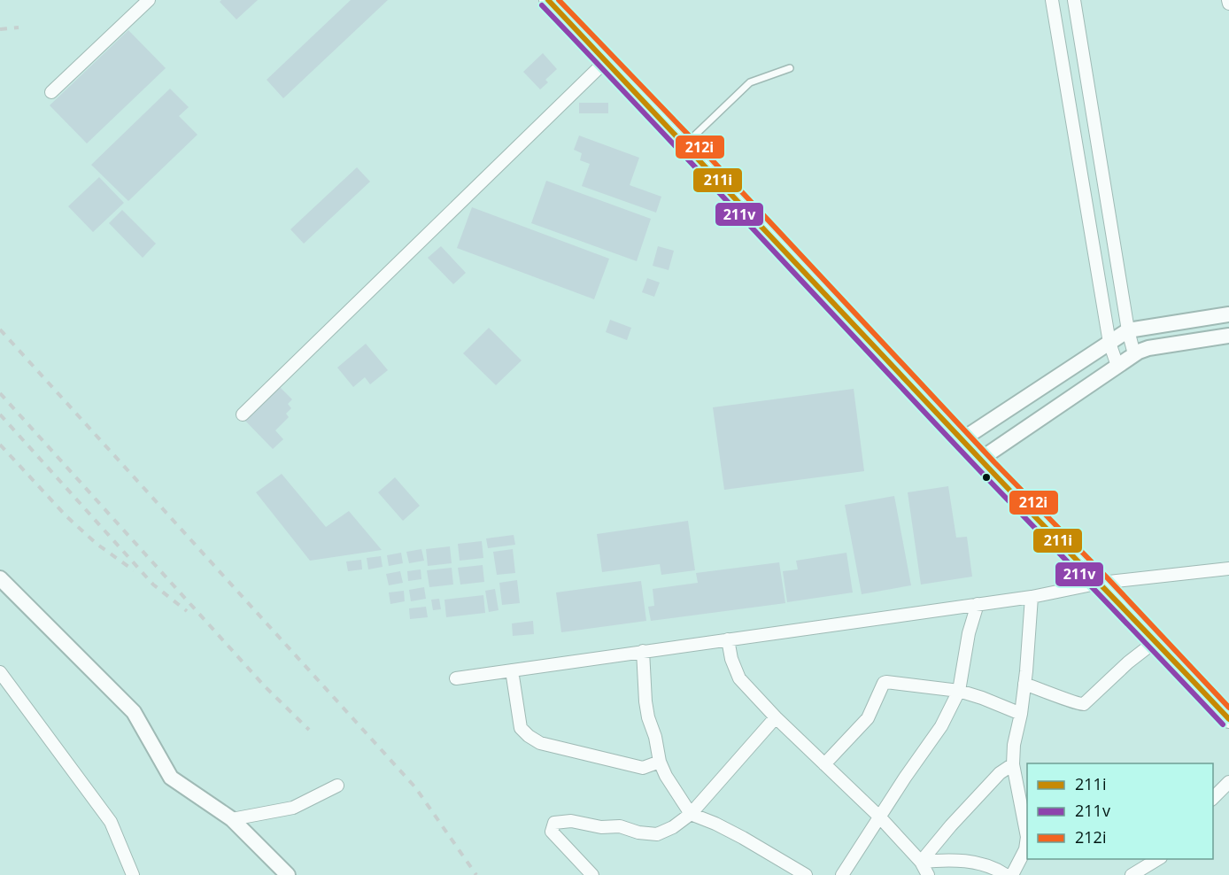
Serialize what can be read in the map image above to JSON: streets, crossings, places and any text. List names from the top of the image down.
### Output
{
  "lines": ["transit line 211i", "transit line 212i", "transit line 211v"],
  "legend": ["211i", "211v", "212i"]
}
